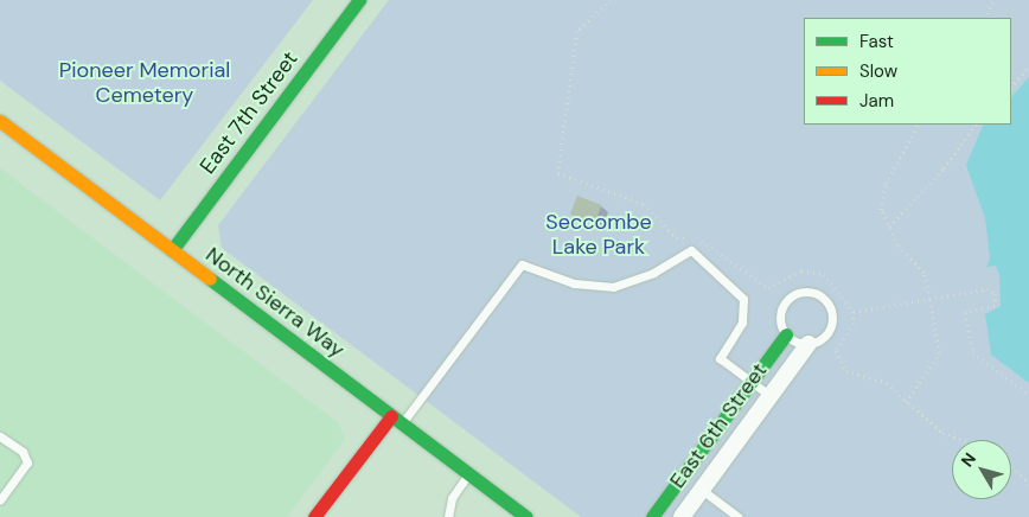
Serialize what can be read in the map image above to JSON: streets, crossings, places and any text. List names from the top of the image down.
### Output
{
  "streets": {
    "street": ["East 7th Street", "North Sierra Way", "East 6th Street"]
  },
  "crossings": [
    ["East 7th Street", "North Sierra Way"]
  ],
  "parks": ["Pioneer Memorial Cemetery", "Seccombe Lake Park"],
  "legend": ["Fast", "Slow", "Jam"],
  "north": "top left"
}
